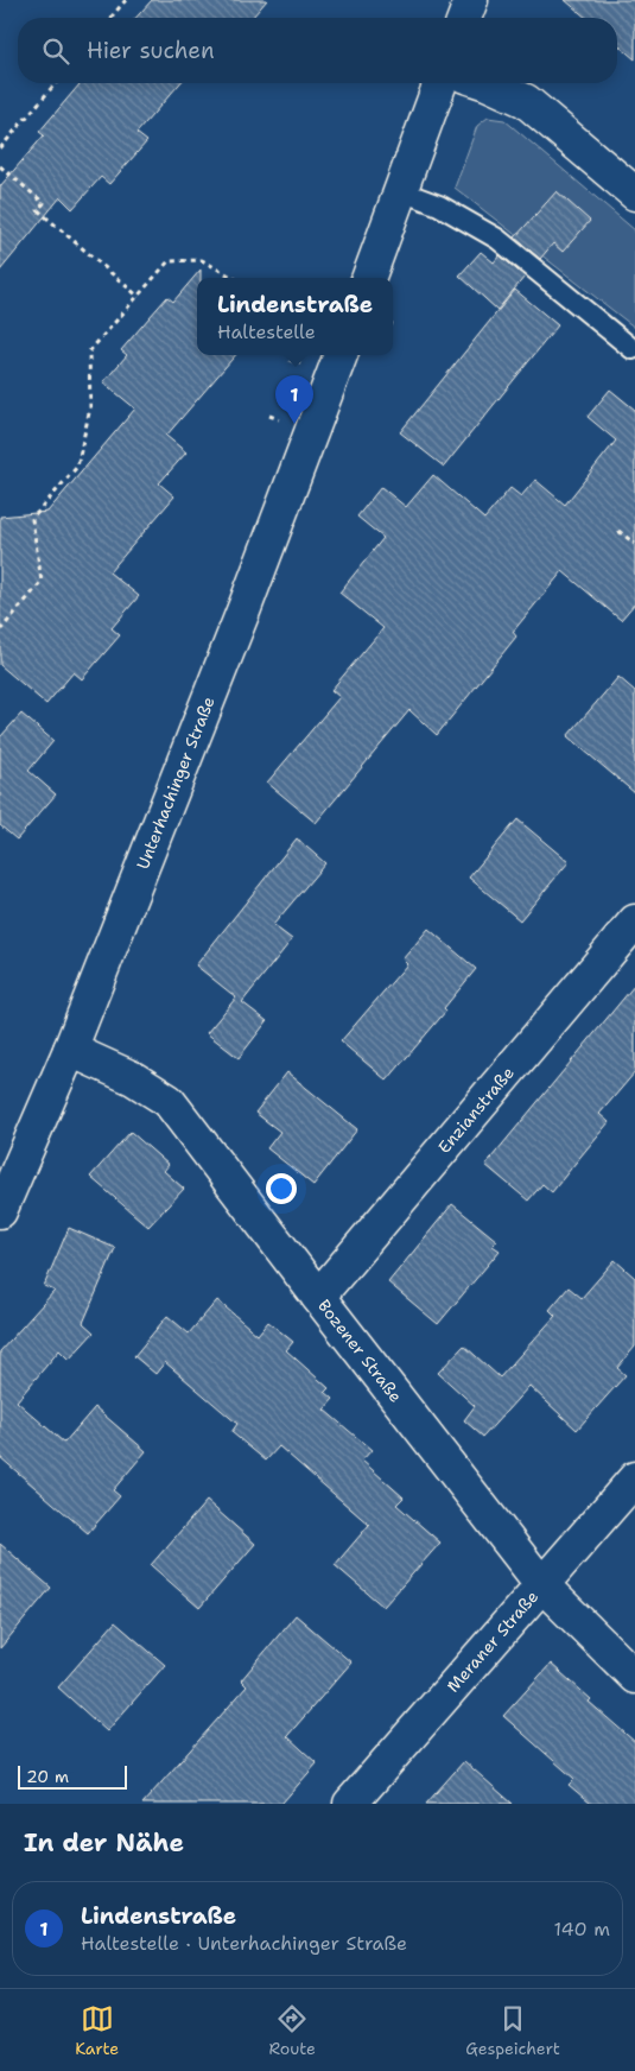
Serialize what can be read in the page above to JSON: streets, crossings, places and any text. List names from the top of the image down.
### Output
{
  "streets": {
    "street": [
      "Unterhachinger Straße",
      "Enzianstraße",
      "Bozener Straße",
      "Meraner Straße"
    ]
  },
  "crossings": [
    ["Unterhachinger Straße", "Bozener Straße"],
    ["Enzianstraße", "Bozener Straße"],
    ["Bozener Straße", "Meraner Straße"]
  ],
  "scale_bar": "20 m",
  "page": {
    "search": "Hier suchen",
    "popup": ["Lindenstraße", "Haltestelle"],
    "pins": "1",
    "scale": "20 m",
    "heading": "In der Nähe",
    "list": [
      {
        "mark": "1",
        "name": "Lindenstraße",
        "note": "Haltestelle · Unterhachinger Straße",
        "value": "140 m"
      }
    ],
    "nav": ["Karte", "Route", "Gespeichert"]
  }
}
